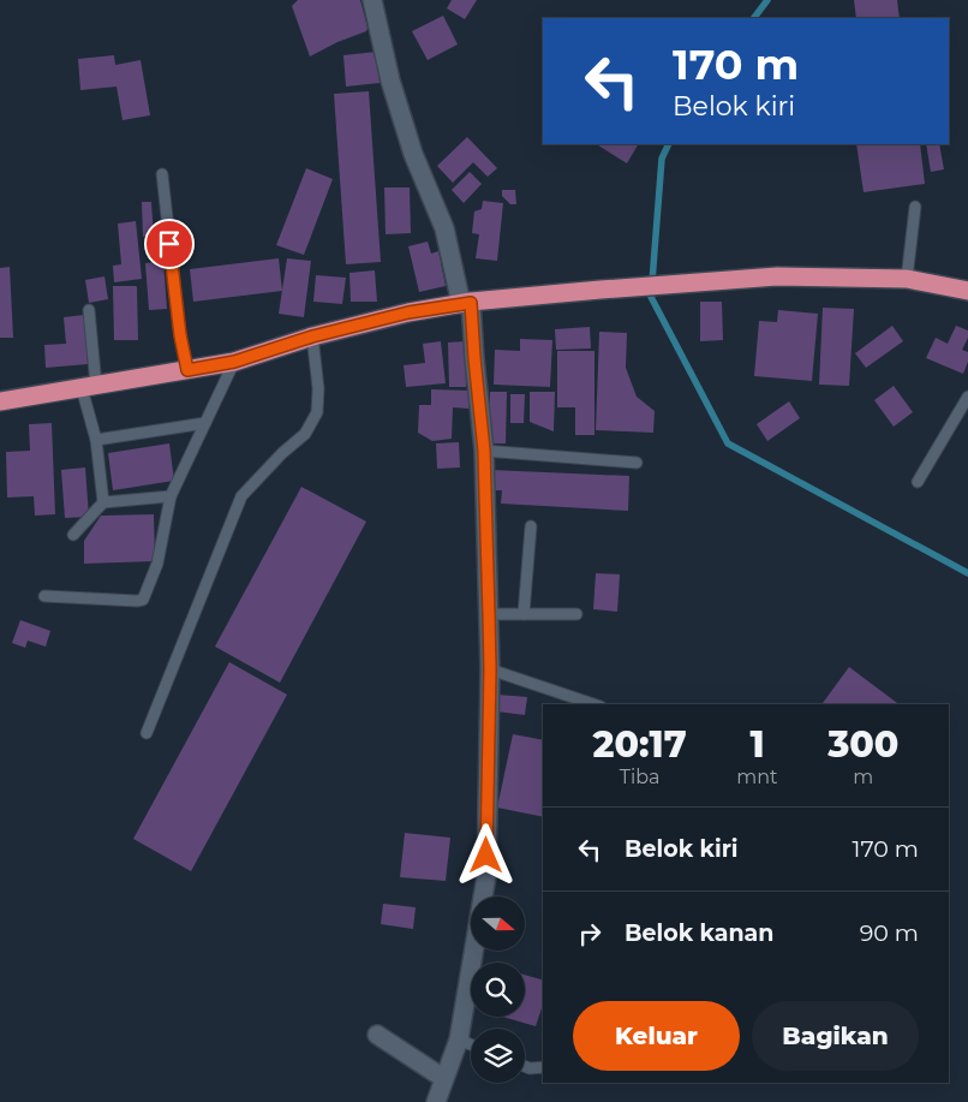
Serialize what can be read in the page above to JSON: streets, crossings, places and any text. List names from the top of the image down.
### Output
{
  "north": "right",
  "page": {
    "turn": ["170 m", "Belok kiri"],
    "eta": [
      "20:17",
      "Tiba",
      "1",
      "mnt",
      "300",
      "m"
    ],
    "list": [
      {
        "name": "Belok kiri",
        "value": "170 m"
      },
      {
        "name": "Belok kanan",
        "value": "90 m"
      }
    ],
    "buttons": ["Keluar", "Bagikan"]
  }
}
